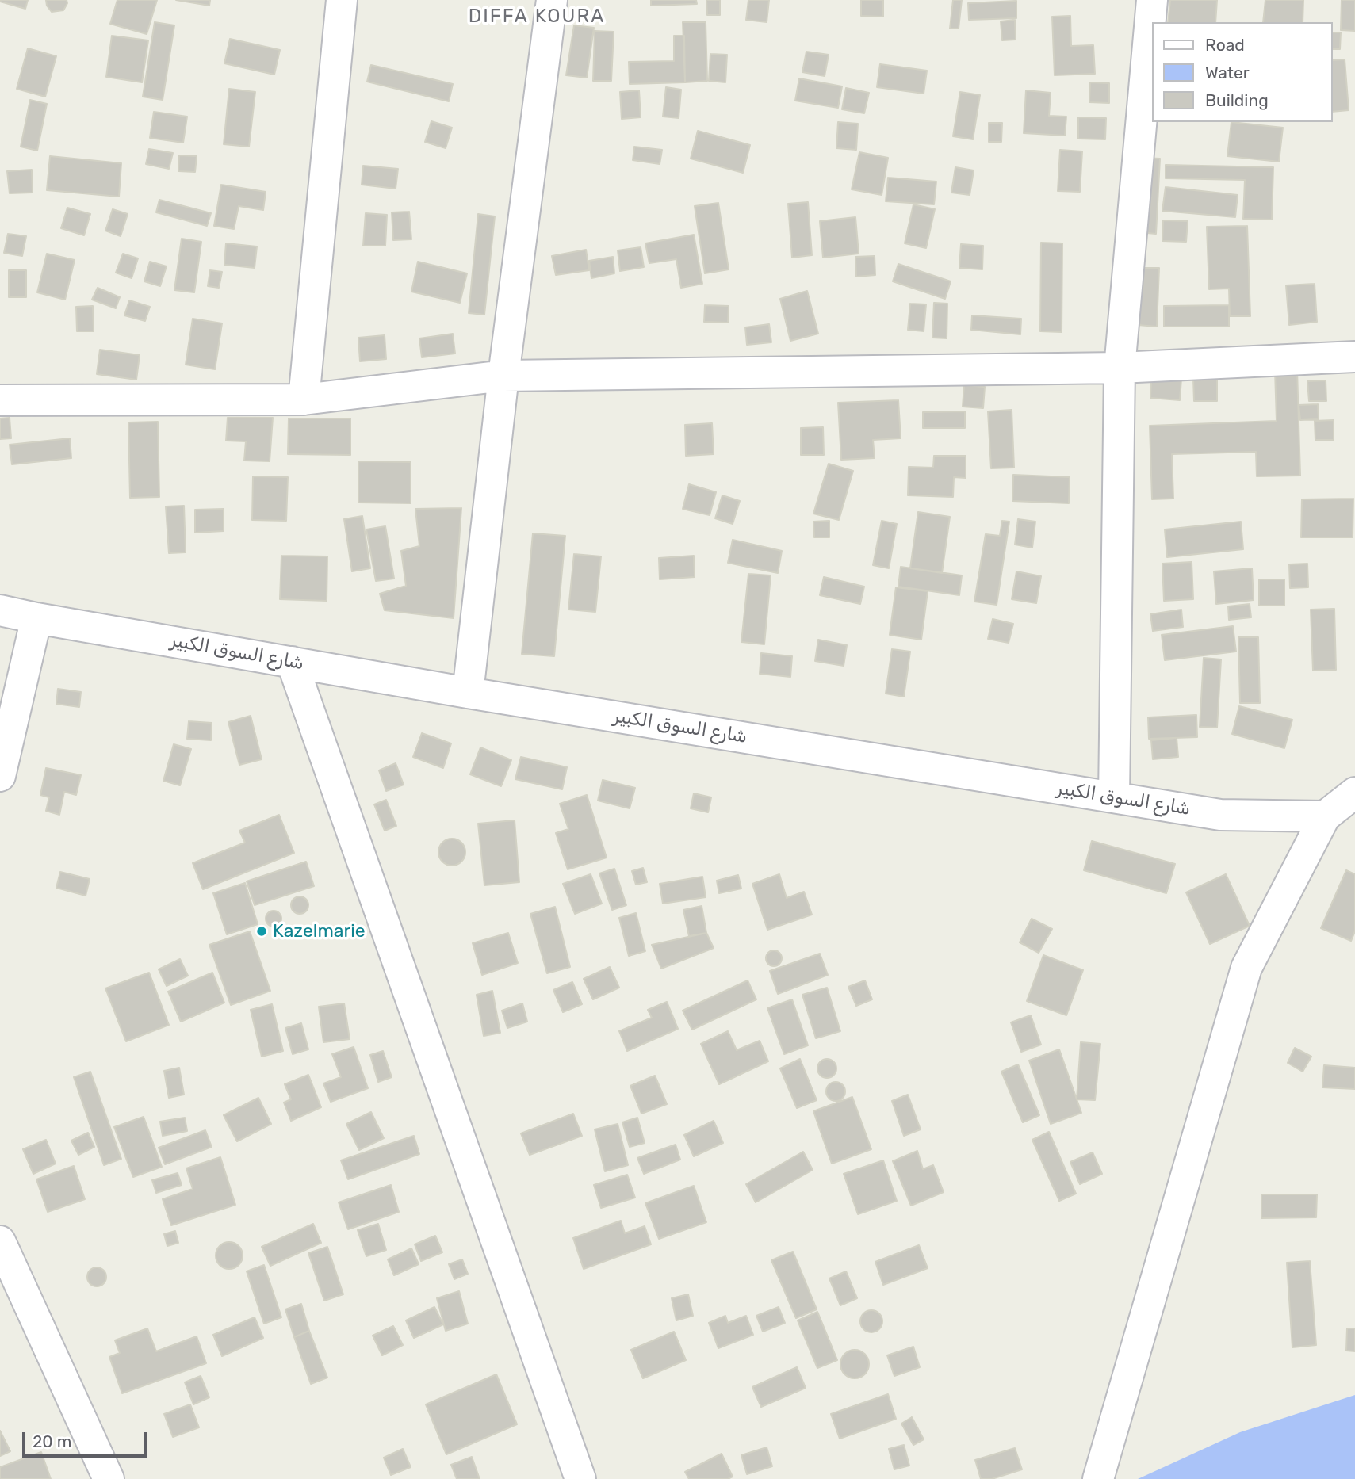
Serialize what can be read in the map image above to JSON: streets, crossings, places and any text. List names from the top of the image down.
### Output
{
  "streets": {
    "street": ["شارع السوق الكبير"]
  },
  "districts": ["DIFFA KOURA"],
  "places": ["Kazelmarie"],
  "legend": ["Road", "Water", "Building"],
  "scale_bar": "20 m"
}
